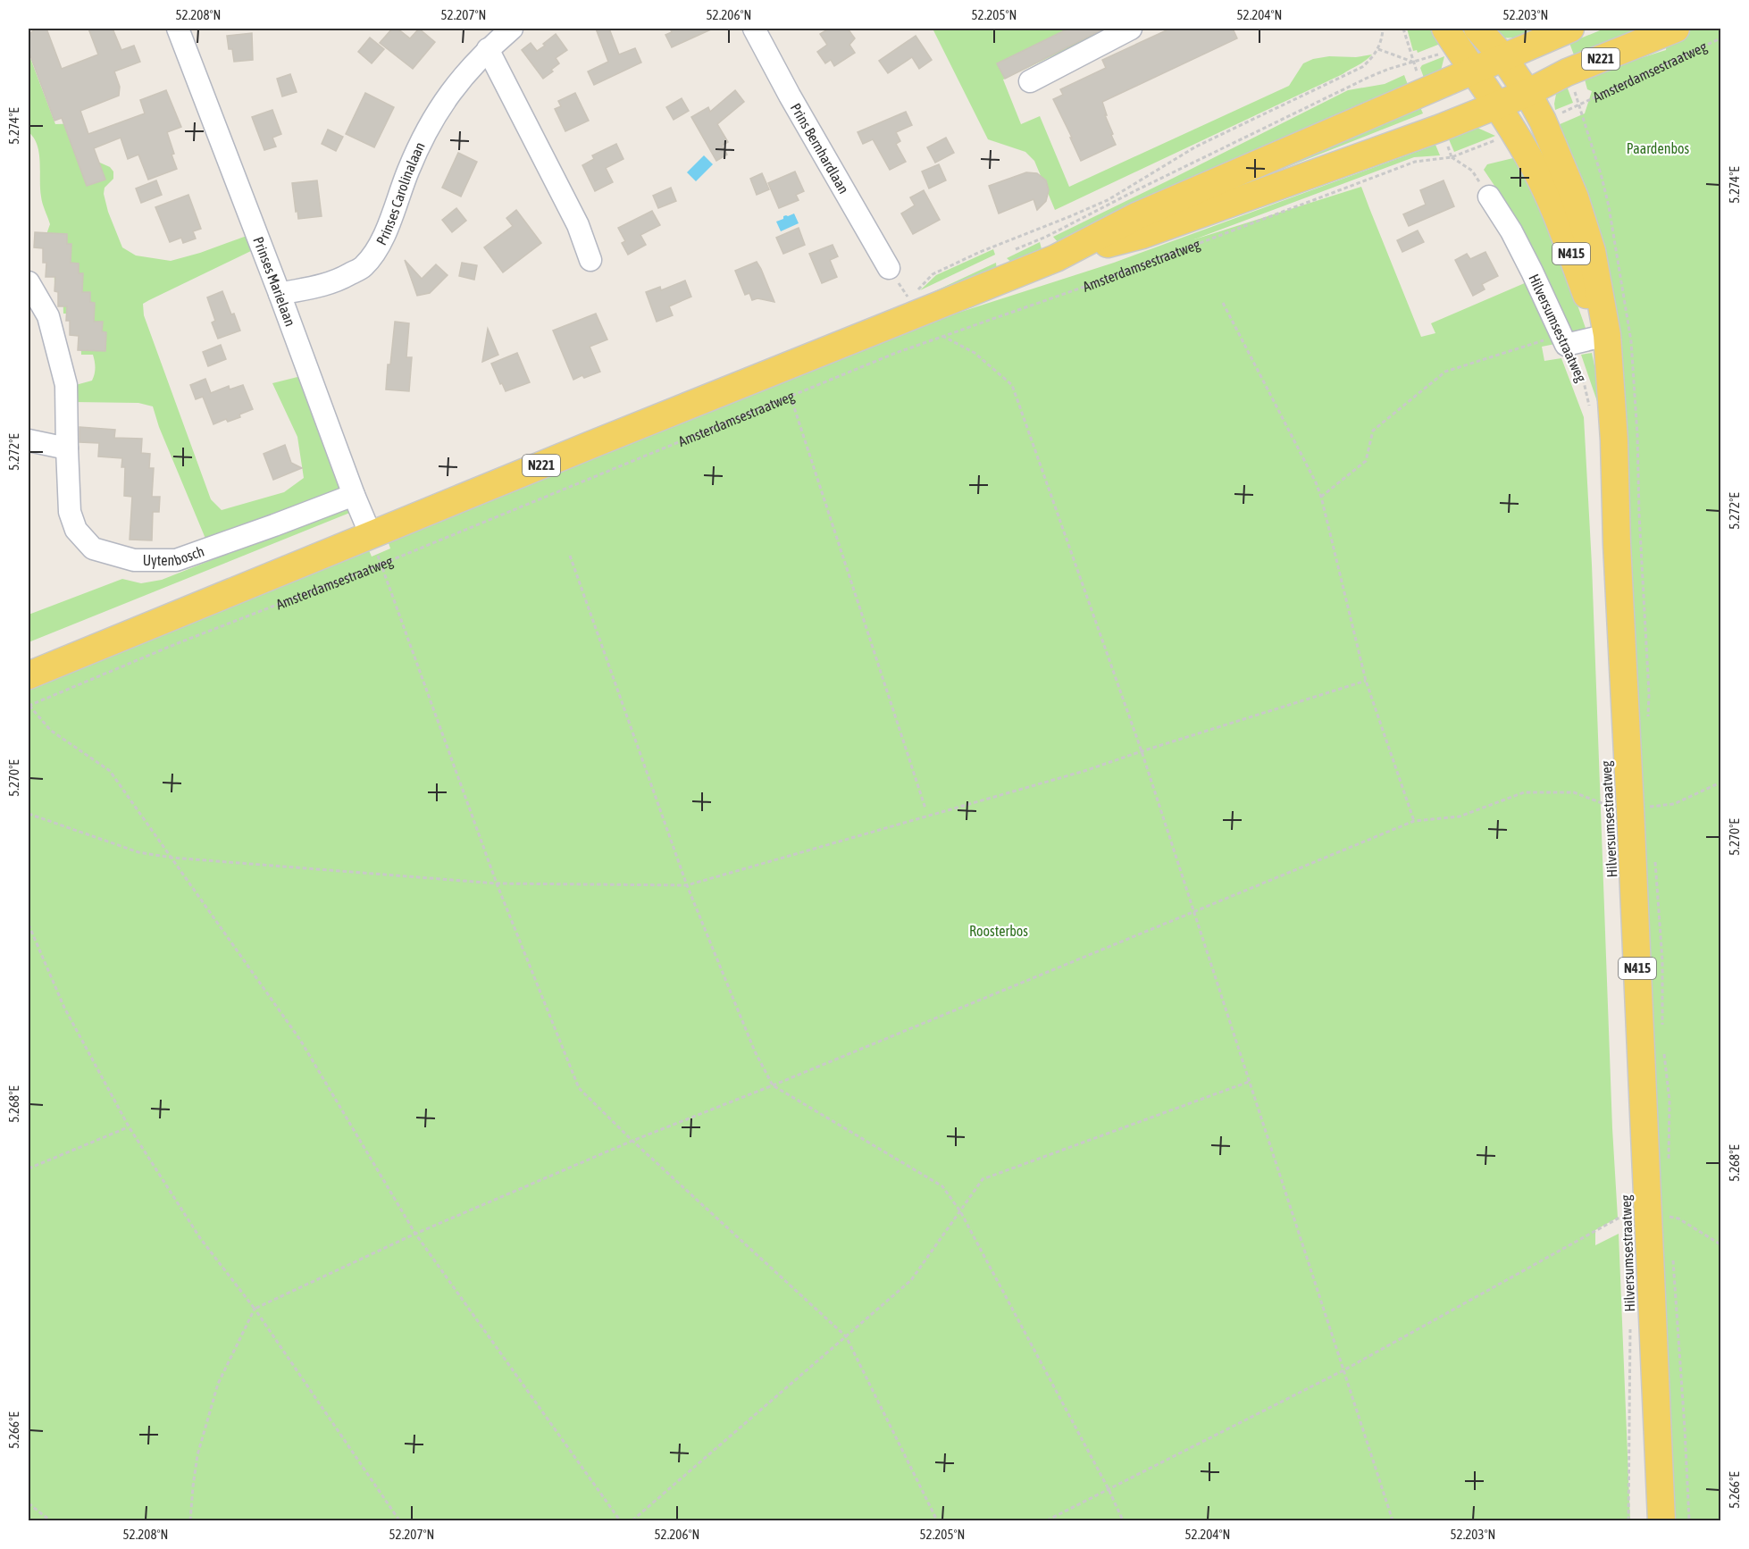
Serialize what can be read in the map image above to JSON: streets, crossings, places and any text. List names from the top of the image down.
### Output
{
  "streets": {
    "main road": [
      "N221",
      "Amsterdamsestraatweg",
      "N415",
      "Hilversumsestraatweg"
    ],
    "street": [
      "Prins Bernhardlaan",
      "Prinses Carolinalaan",
      "Prinses Marielaan",
      "Uytenbosch"
    ]
  },
  "crossings": [
    ["Amsterdamsestraatweg", "N415"],
    ["Amsterdamsestraatweg", "Prinses Marielaan"],
    ["Amsterdamsestraatweg", "Hilversumsestraatweg"],
    ["Prinses Carolinalaan", "Prinses Marielaan"],
    ["N415", "Hilversumsestraatweg"],
    ["Prinses Marielaan", "Uytenbosch"]
  ],
  "parks": ["Paardenbos", "Roosterbos"],
  "coordinates": [
    "52.208°N",
    "52.207°N",
    "52.206°N",
    "52.205°N",
    "52.204°N",
    "52.203°N",
    "5.274°E",
    "5.272°E",
    "5.270°E",
    "5.268°E",
    "5.266°E"
  ]
}
